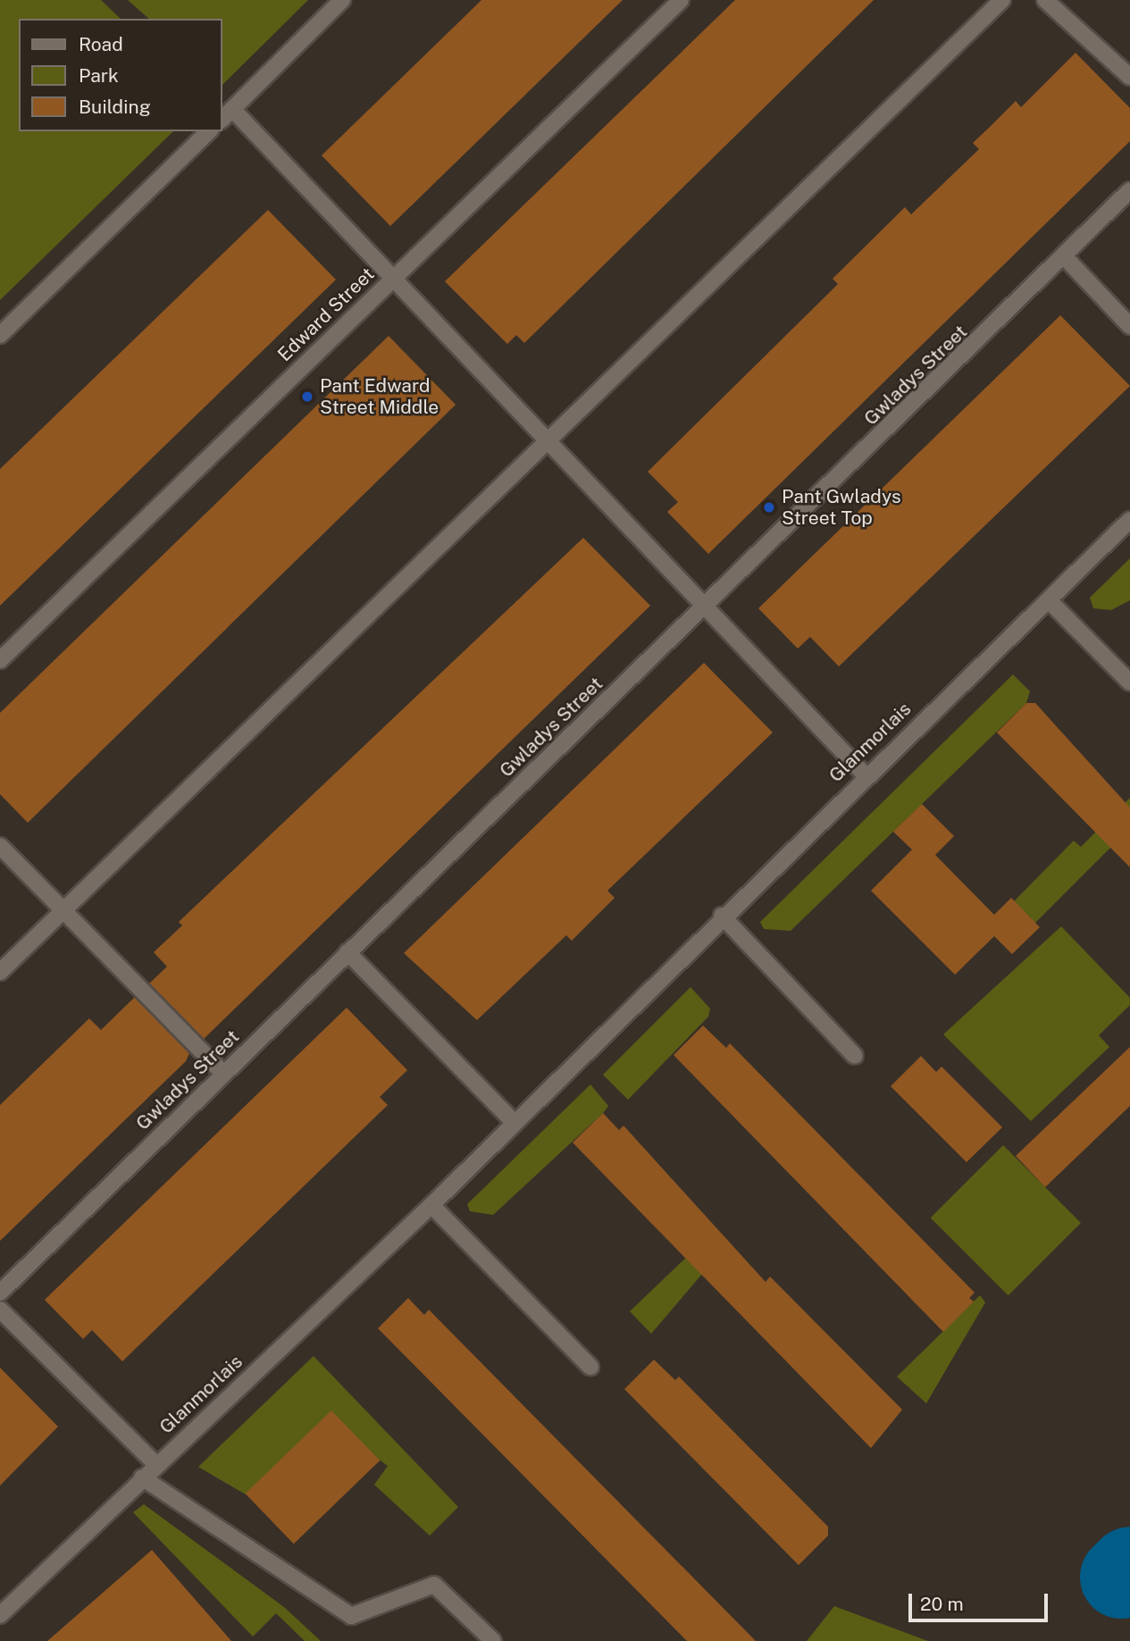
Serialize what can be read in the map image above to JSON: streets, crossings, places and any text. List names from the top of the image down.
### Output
{
  "streets": {
    "street": ["Edward Street", "Gwladys Street", "Glanmorlais"]
  },
  "places": ["Pant Edward Street Middle", "Pant Gwladys Street Top"],
  "legend": ["Road", "Park", "Building"],
  "scale_bar": "20 m"
}
